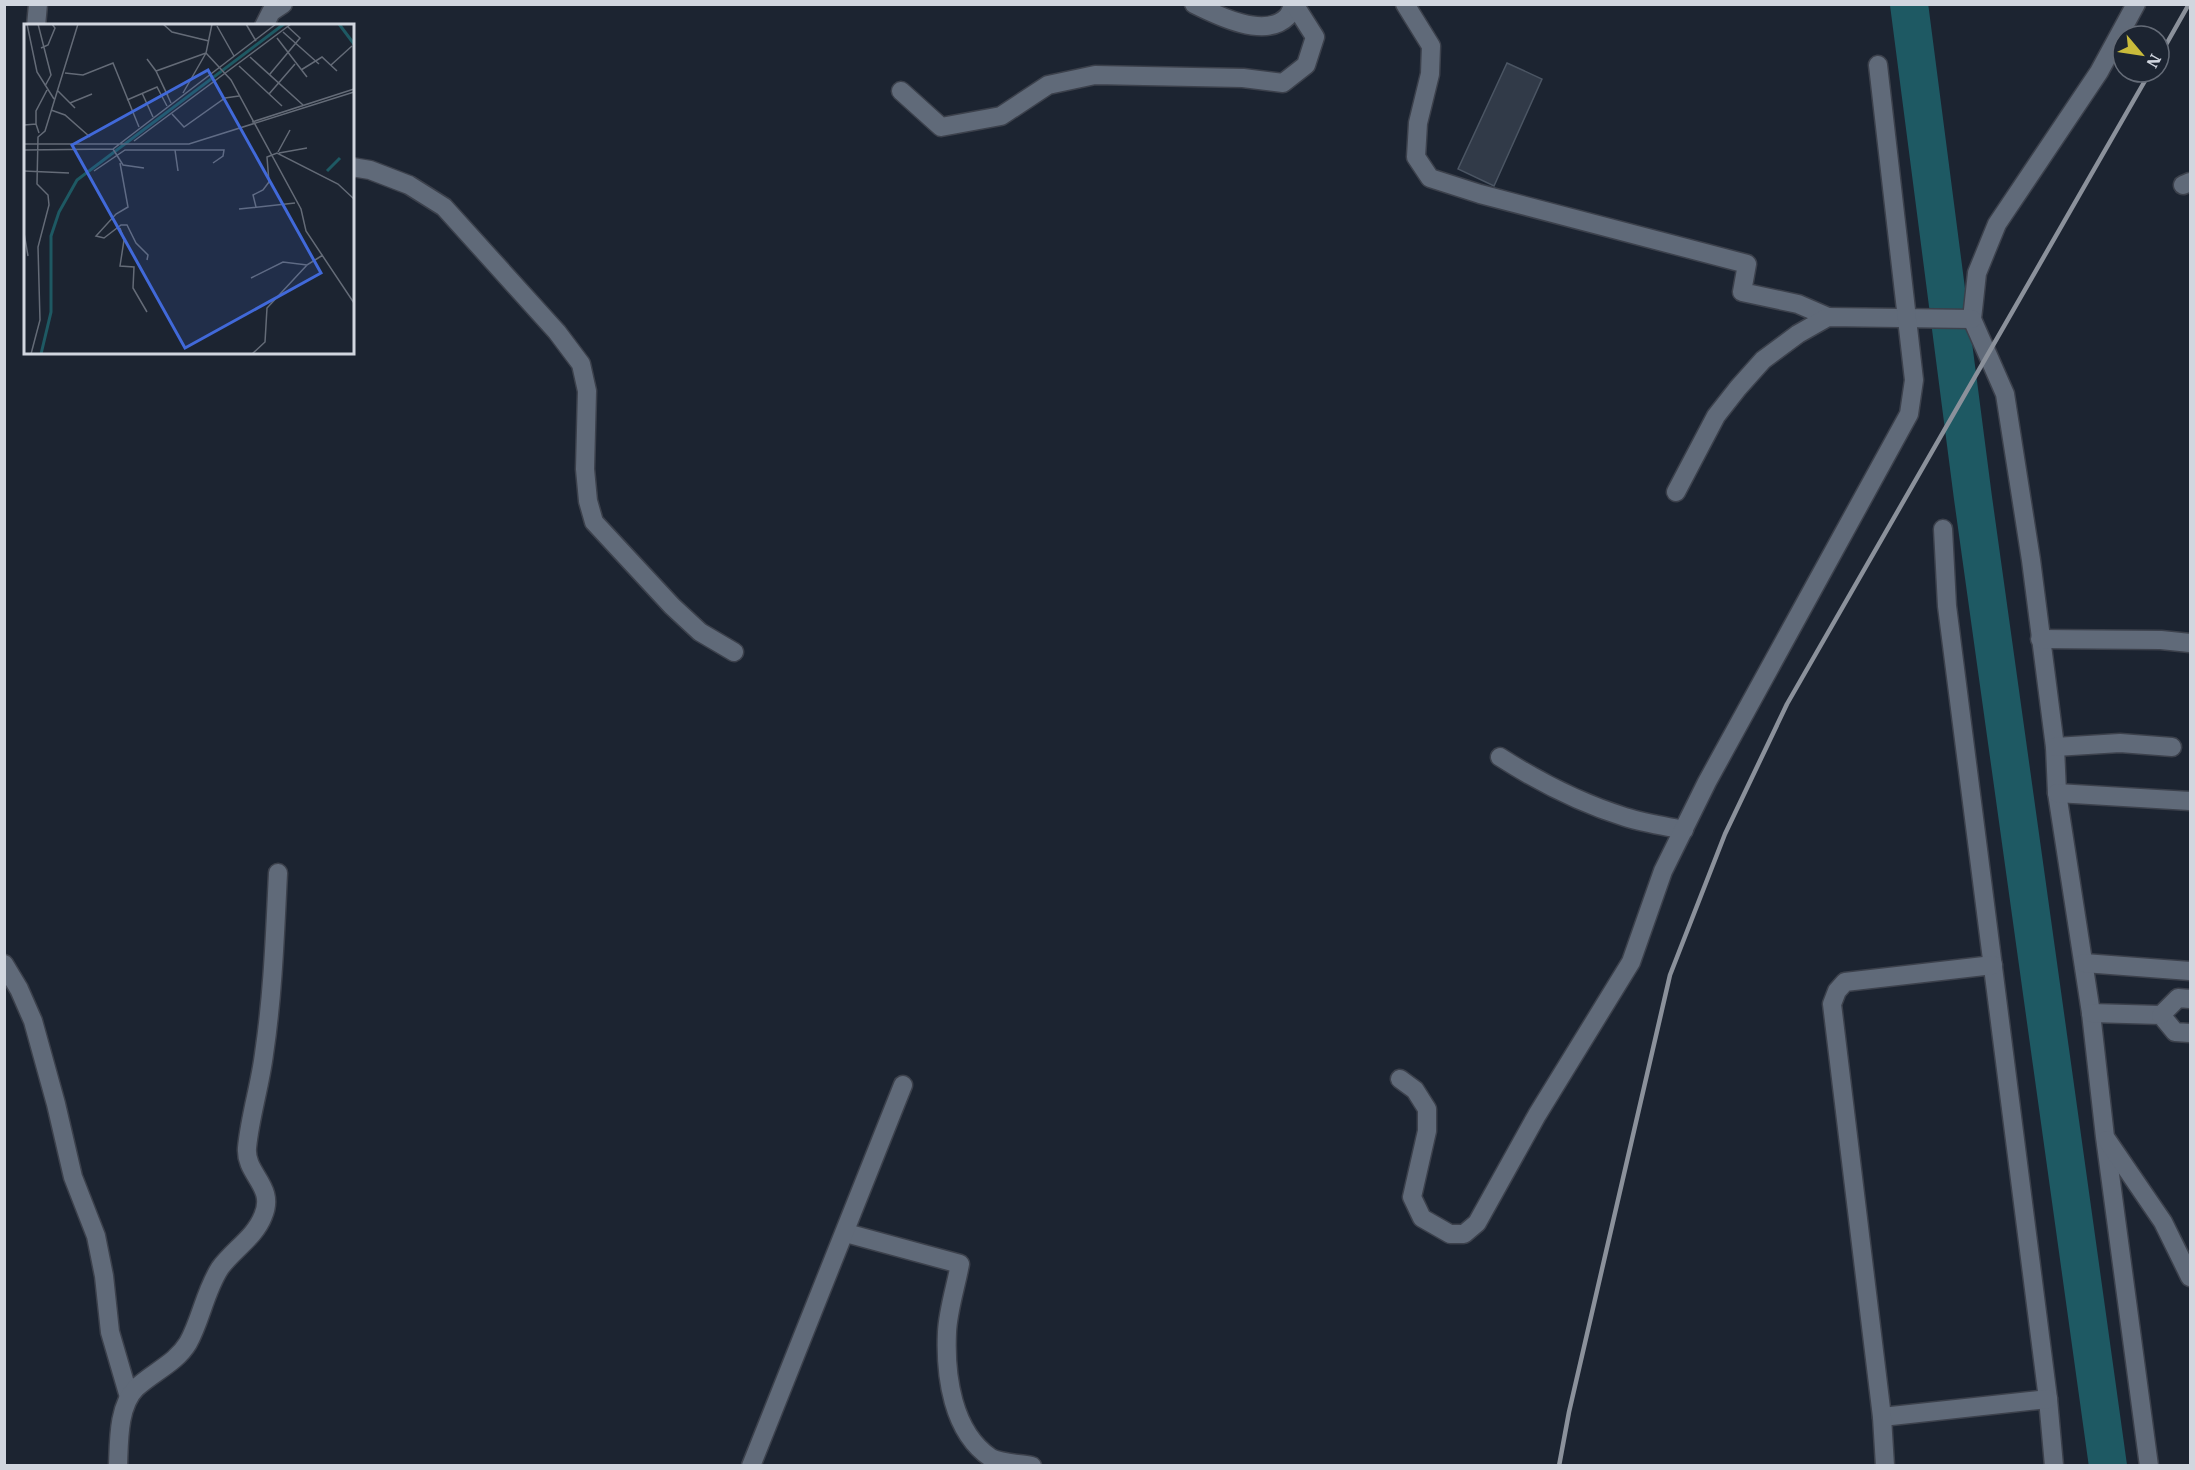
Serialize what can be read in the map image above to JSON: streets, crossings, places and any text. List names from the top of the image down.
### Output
{
  "north": "bottom right"
}
